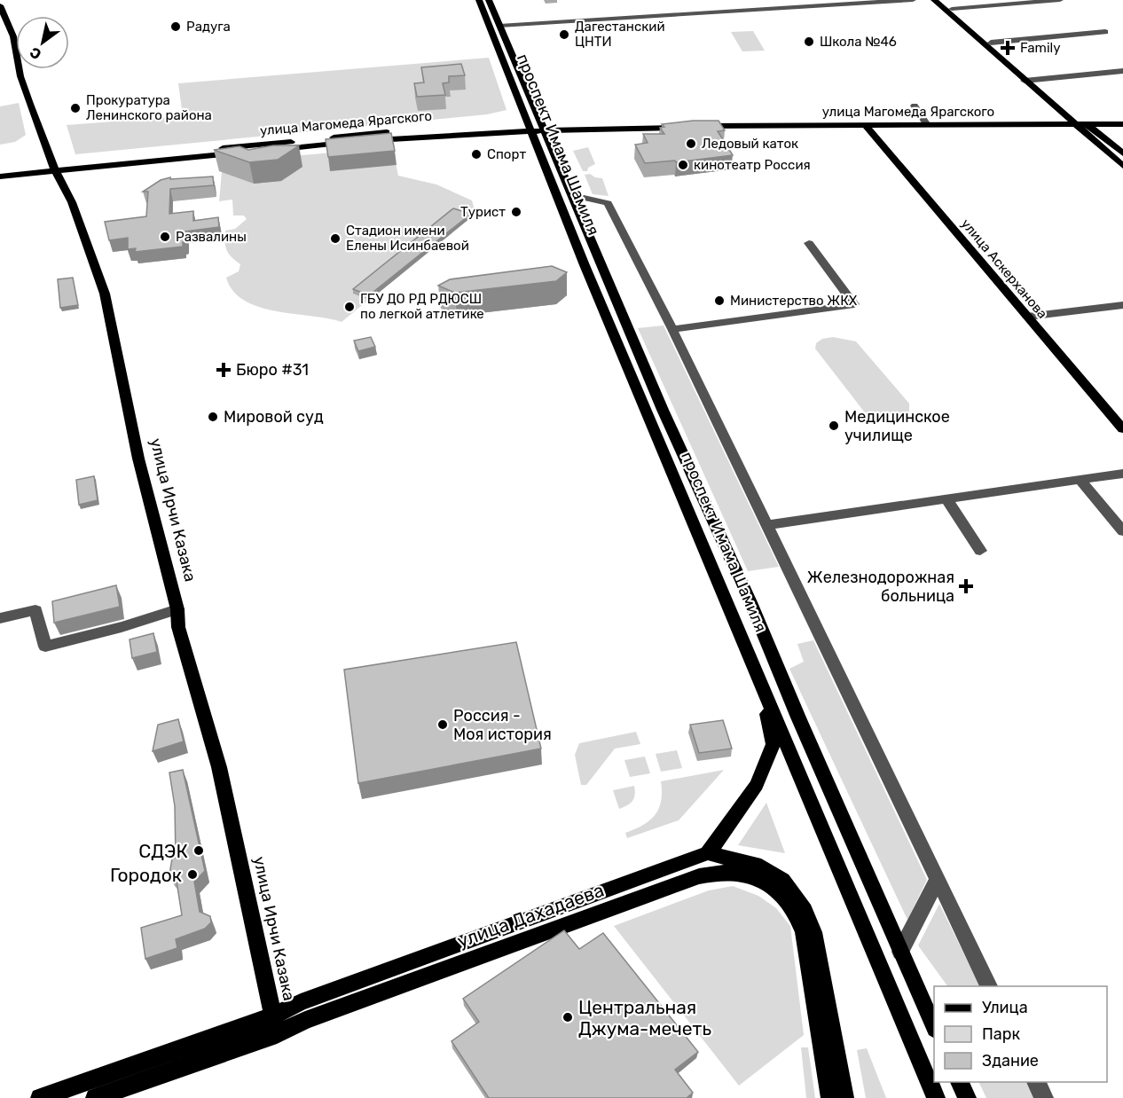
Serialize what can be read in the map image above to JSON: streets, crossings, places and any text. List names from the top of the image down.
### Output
{
  "streets": {
    "main road": [
      "улица Магомеда Ярагского",
      "проспект Имама Шамиля",
      "улица Аскерханова",
      "улица Ирчи Казака",
      "улица Дахадаева"
    ]
  },
  "crossings": [
    ["улица Магомеда Ярагского", "проспект Имама Шамиля"],
    ["улица Магомеда Ярагского", "улица Аскерханова"],
    ["улица Магомеда Ярагского", "улица Ирчи Казака"],
    ["улица Ирчи Казака", "улица Дахадаева"]
  ],
  "places": {
    "other": [
      "Радуга",
      "Дагестанский ЦНТИ",
      "Школа №46",
      "Прокуратура Ленинского района",
      "Ледовый каток",
      "Спорт",
      "кинотеатр Россия",
      "Турист",
      "Развалины",
      "Стадион имени Елены Исинбаевой",
      "Министерство ЖКХ",
      "ГБУ ДО РД РДЮСШ по легкой атлетике",
      "Мировой суд",
      "Медицинское училище",
      "Россия - Моя история",
      "СДЭК",
      "Городок",
      "Центральная Джума-мечеть"
    ],
    "health": ["Family", "Бюро #31", "Железнодорожная больница"]
  },
  "legend": ["Улица", "Парк", "Здание"],
  "north": "bottom left"
}
